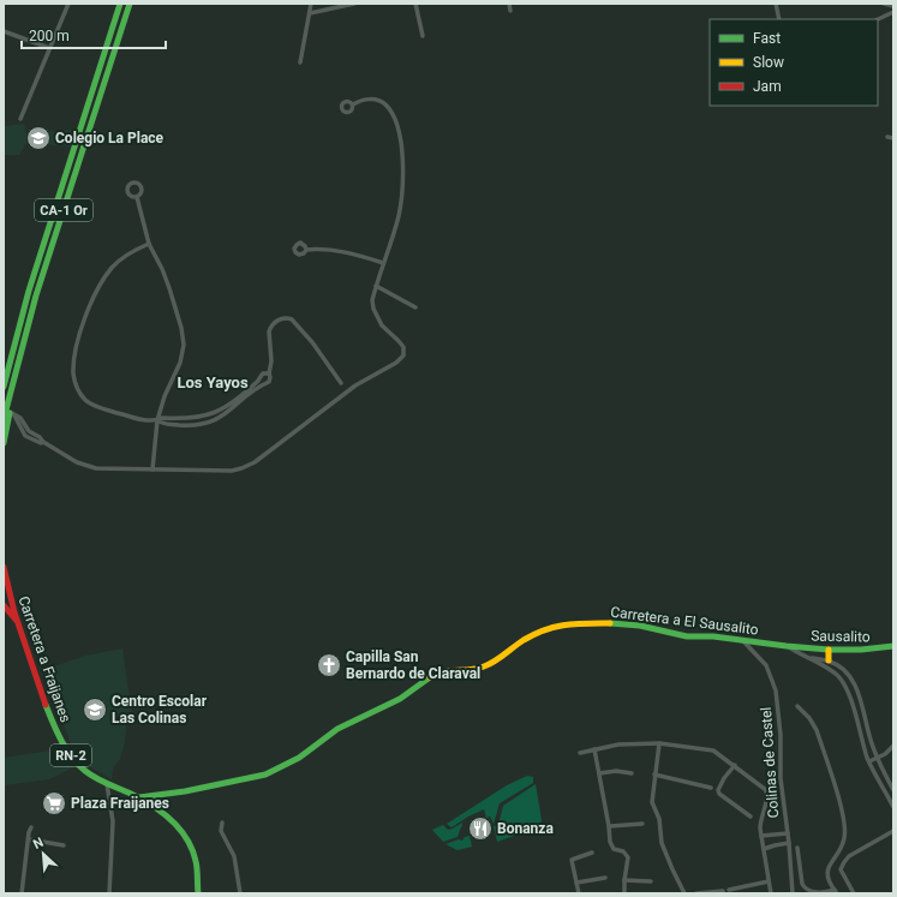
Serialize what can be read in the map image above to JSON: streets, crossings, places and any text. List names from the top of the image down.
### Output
{
  "streets": {
    "main road": [
      "CA-1 Or",
      "Carretera a El Sausalito",
      "Sausalito",
      "Carretera a Fraijanes",
      "RN-2"
    ],
    "street": ["Colinas de Castel"]
  },
  "crossings": [
    ["Carretera a El Sausalito", "Sausalito"],
    ["Carretera a El Sausalito", "Carretera a Fraijanes"],
    ["Carretera a El Sausalito", "Colinas de Castel"]
  ],
  "districts": ["Los Yayos"],
  "places": {
    "school or university": ["Colegio La Place", "Centro Escolar Las Colinas"],
    "church": ["Capilla San Bernardo de Claraval"],
    "supermarket": ["Plaza Fraijanes"],
    "restaurant": ["Bonanza"]
  },
  "legend": ["Fast", "Slow", "Jam"],
  "scale_bar": "200 m",
  "north": "top left"
}
